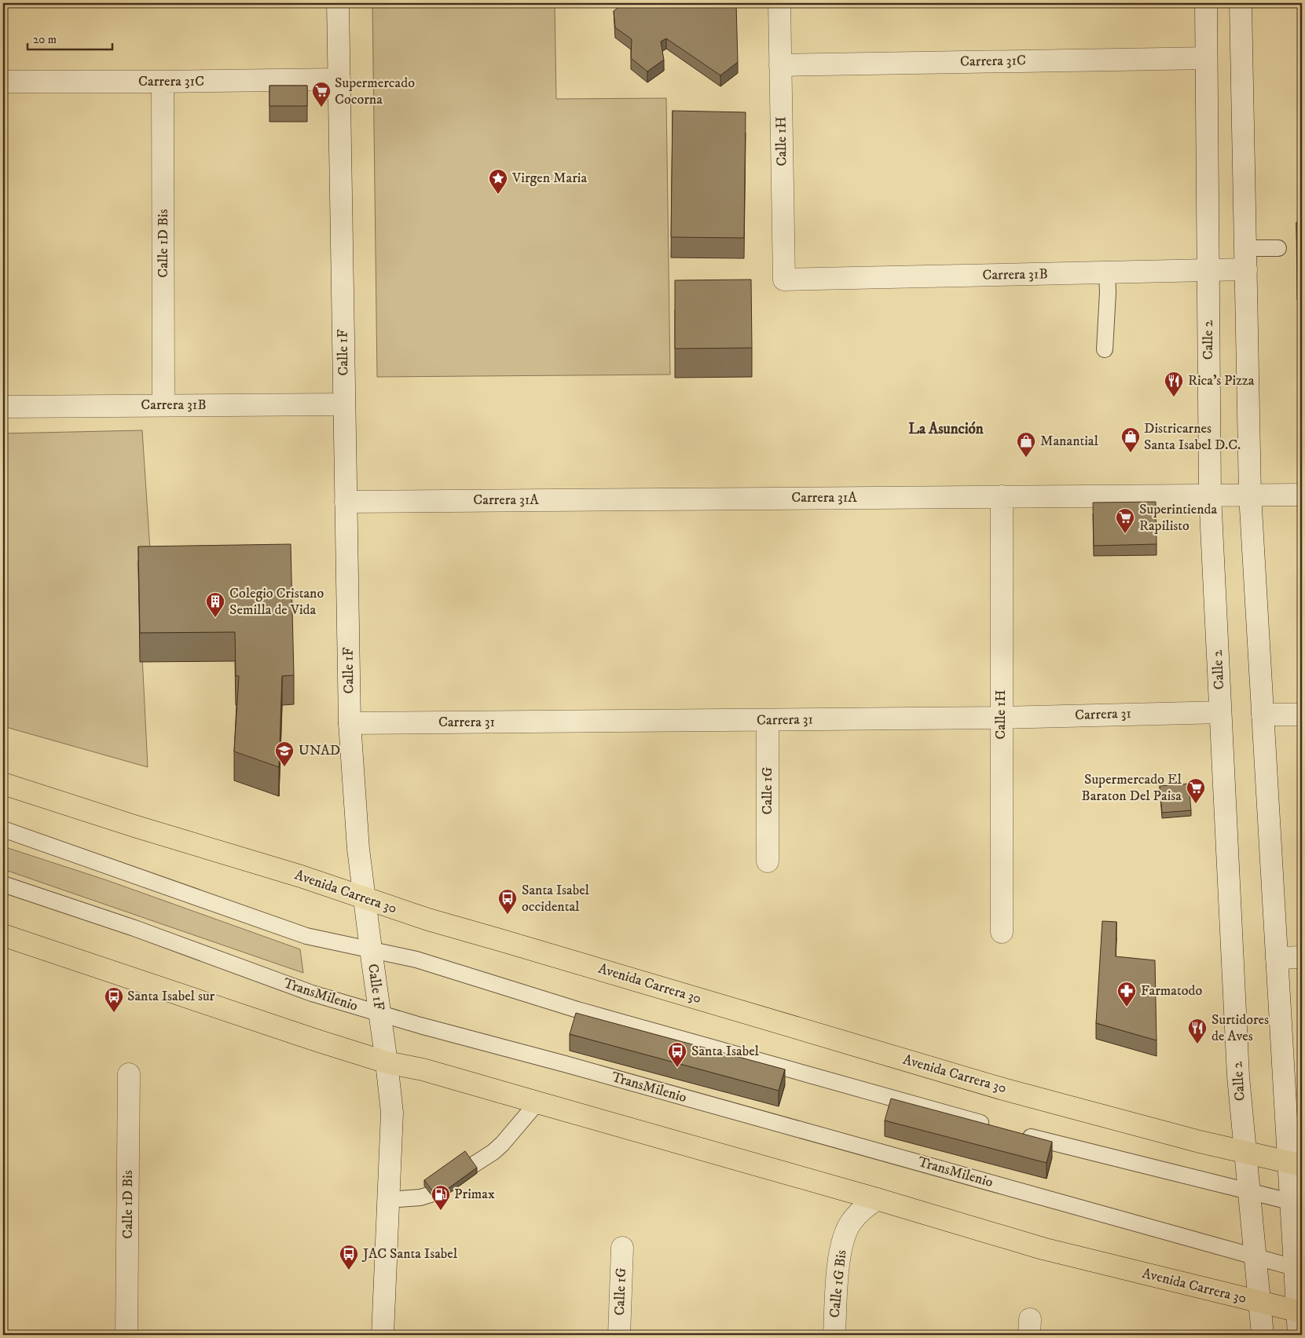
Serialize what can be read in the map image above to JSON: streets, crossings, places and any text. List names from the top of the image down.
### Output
{
  "streets": {
    "highway": ["Avenida Carrera 30"],
    "street": [
      "Carrera 31C",
      "Calle 1H",
      "Calle 1D Bis",
      "Carrera 31B",
      "Calle 2",
      "Calle 1F",
      "Carrera 31A",
      "Carrera 31",
      "Calle 1G",
      "Calle 1G Bis"
    ],
    "lane": ["TransMilenio"]
  },
  "crossings": [
    ["Carrera 31C", "Calle 1H"],
    ["Carrera 31C", "Calle 1D Bis"],
    ["Carrera 31C", "Calle 2"],
    ["Carrera 31C", "Calle 1F"],
    ["Calle 1H", "Carrera 31B"],
    ["Calle 1H", "Carrera 31A"],
    ["Calle 1H", "Carrera 31"],
    ["Calle 1D Bis", "Carrera 31B"],
    ["Carrera 31B", "Calle 2"],
    ["Carrera 31B", "Calle 1F"],
    ["Calle 2", "Carrera 31A"],
    ["Calle 2", "Carrera 31"],
    ["Calle 2", "Avenida Carrera 30"],
    ["Calle 2", "TransMilenio"],
    ["Calle 1F", "Carrera 31A"],
    ["Calle 1F", "Carrera 31"],
    ["Calle 1F", "Avenida Carrera 30"],
    ["Calle 1F", "TransMilenio"],
    ["Carrera 31", "Calle 1G"],
    ["Avenida Carrera 30", "Calle 1G Bis"]
  ],
  "districts": ["La Asunción"],
  "places": {
    "supermarket": ["Supermercado Cocorna", "Superintienda Rapilisto", "Supermercado El Baraton Del Paisa"],
    "place": ["Virgen Maria"],
    "restaurant": ["Rica's Pizza", "Surtidores de Aves"],
    "shop": ["Districarnes Santa Isabel D.C.", "Manantial"],
    "building": ["Colegio Cristano Semilla de Vida"],
    "school or university": ["UNAD"],
    "bus stop": [
      "Santa Isabel occidental",
      "Santa Isabel sur",
      "Santa Isabel",
      "JAC Santa Isabel"
    ],
    "pharmacy": ["Farmatodo"],
    "fuel station": ["Primax"]
  },
  "scale_bar": "20 m"
}
